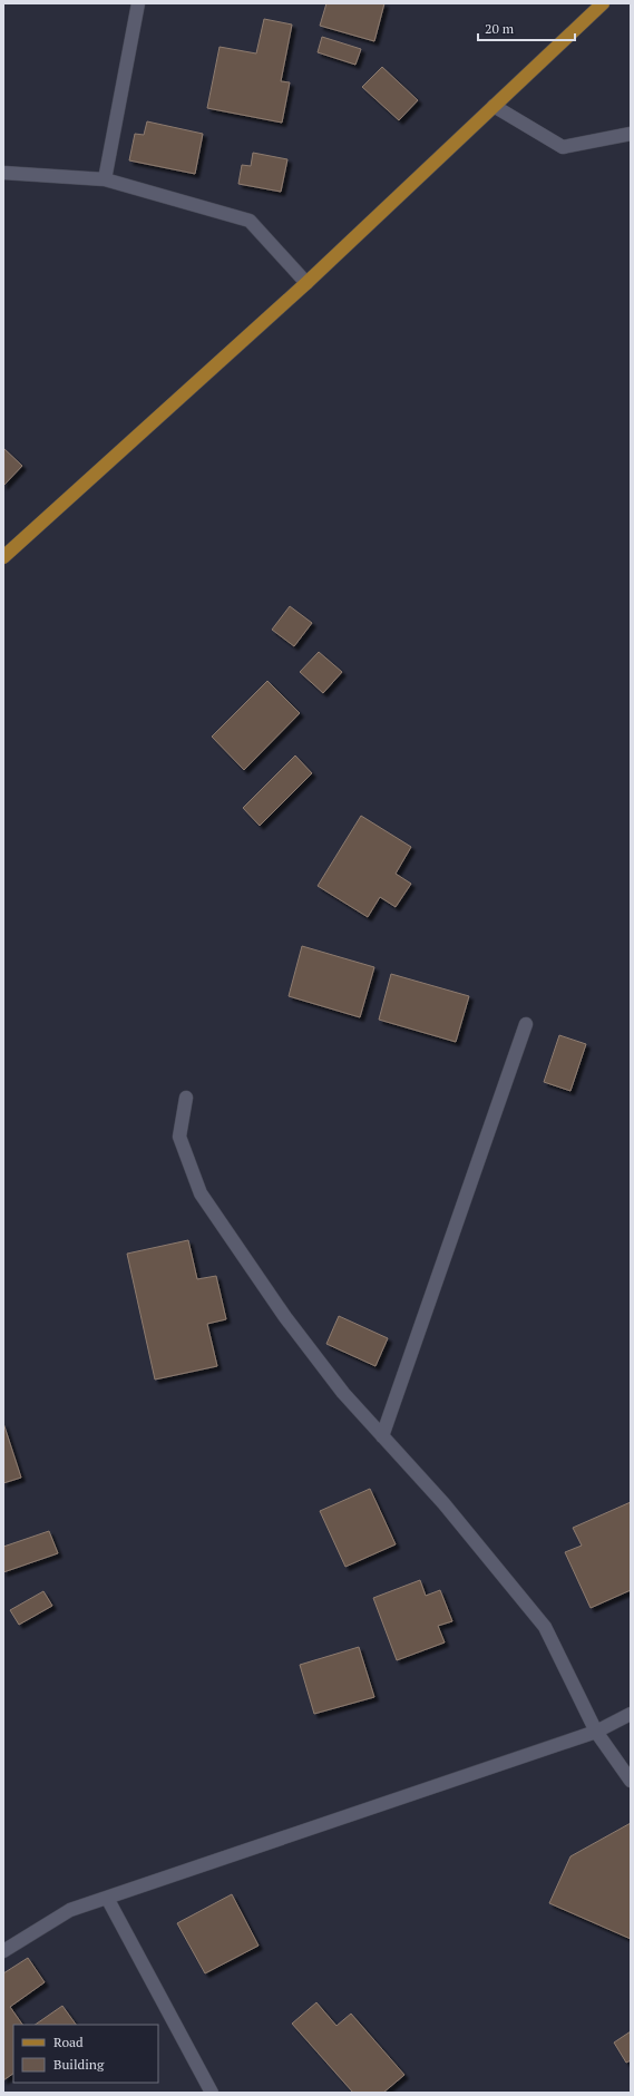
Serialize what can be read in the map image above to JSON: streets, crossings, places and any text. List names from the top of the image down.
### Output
{
  "legend": ["Road", "Building"],
  "scale_bar": "20 m"
}
